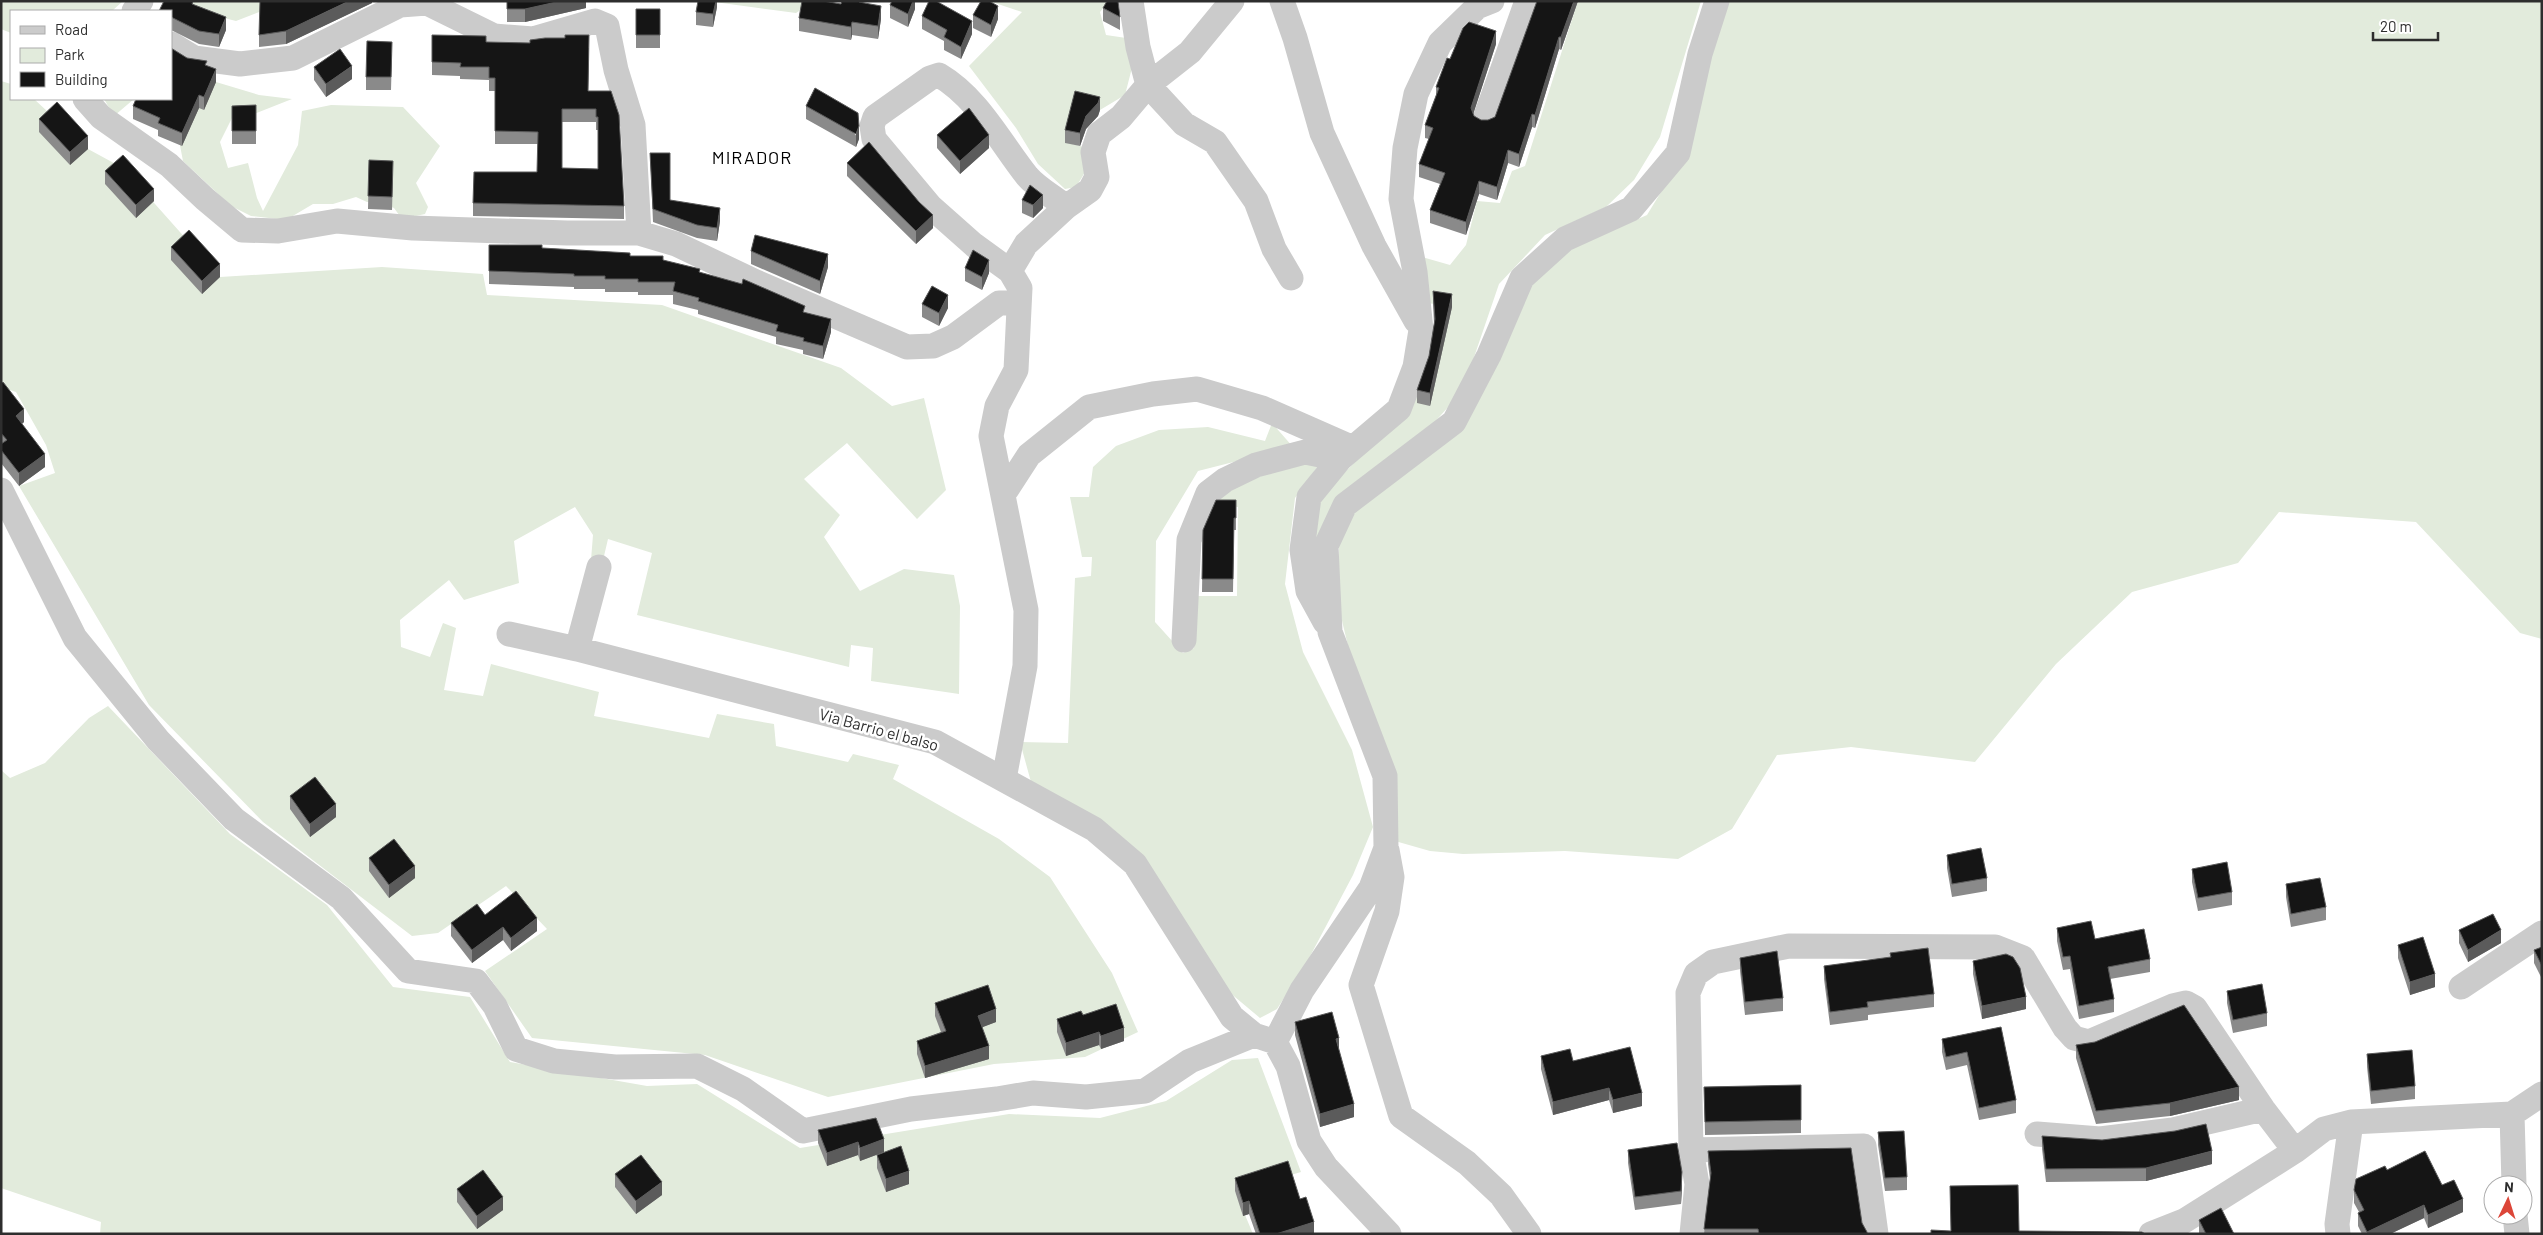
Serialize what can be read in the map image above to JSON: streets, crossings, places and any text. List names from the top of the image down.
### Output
{
  "streets": {
    "street": ["Via Barrio el balso"]
  },
  "districts": ["MIRADOR"],
  "legend": ["Road", "Park", "Building"],
  "scale_bar": "20 m",
  "north": "top"
}
